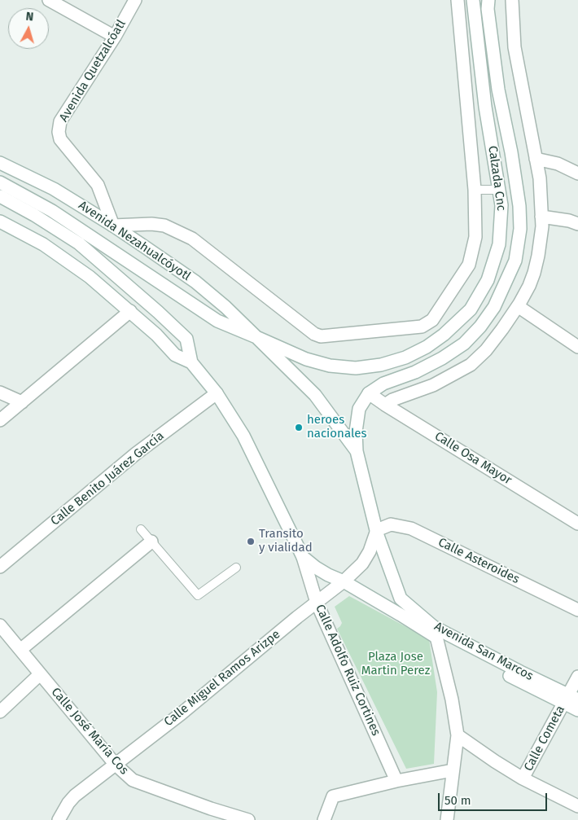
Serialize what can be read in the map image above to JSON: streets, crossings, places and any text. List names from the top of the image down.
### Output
{
  "streets": {
    "street": [
      "Avenida Quetzalcóatl",
      "Calzada Cnc",
      "Avenida Nezahualcóyotl",
      "Calle Osa Mayor",
      "Calle Benito Juárez García",
      "Calle Asteroides",
      "Avenida San Marcos",
      "Calle Adolfo Ruiz Cortines",
      "Calle Miguel Ramos Arizpe",
      "Calle José María Cos",
      "Calle Cometa"
    ]
  },
  "crossings": [
    ["Avenida Quetzalcóatl", "Avenida Nezahualcóyotl"],
    ["Calzada Cnc", "Avenida Nezahualcóyotl"],
    ["Calzada Cnc", "Calle Osa Mayor"],
    ["Calzada Cnc", "Avenida San Marcos"],
    ["Avenida Nezahualcóyotl", "Avenida San Marcos"],
    ["Calle Asteroides", "Avenida San Marcos"],
    ["Calle Asteroides", "Calle Miguel Ramos Arizpe"],
    ["Avenida San Marcos", "Calle Miguel Ramos Arizpe"],
    ["Avenida San Marcos", "Calle Cometa"],
    ["Calle Adolfo Ruiz Cortines", "Calle Miguel Ramos Arizpe"],
    ["Calle Miguel Ramos Arizpe", "Calle José María Cos"]
  ],
  "parks": ["Plaza Jose Martin Perez"],
  "places": ["heroes nacionales", "Transito y vialidad"],
  "scale_bar": "50 m",
  "north": "top"
}
